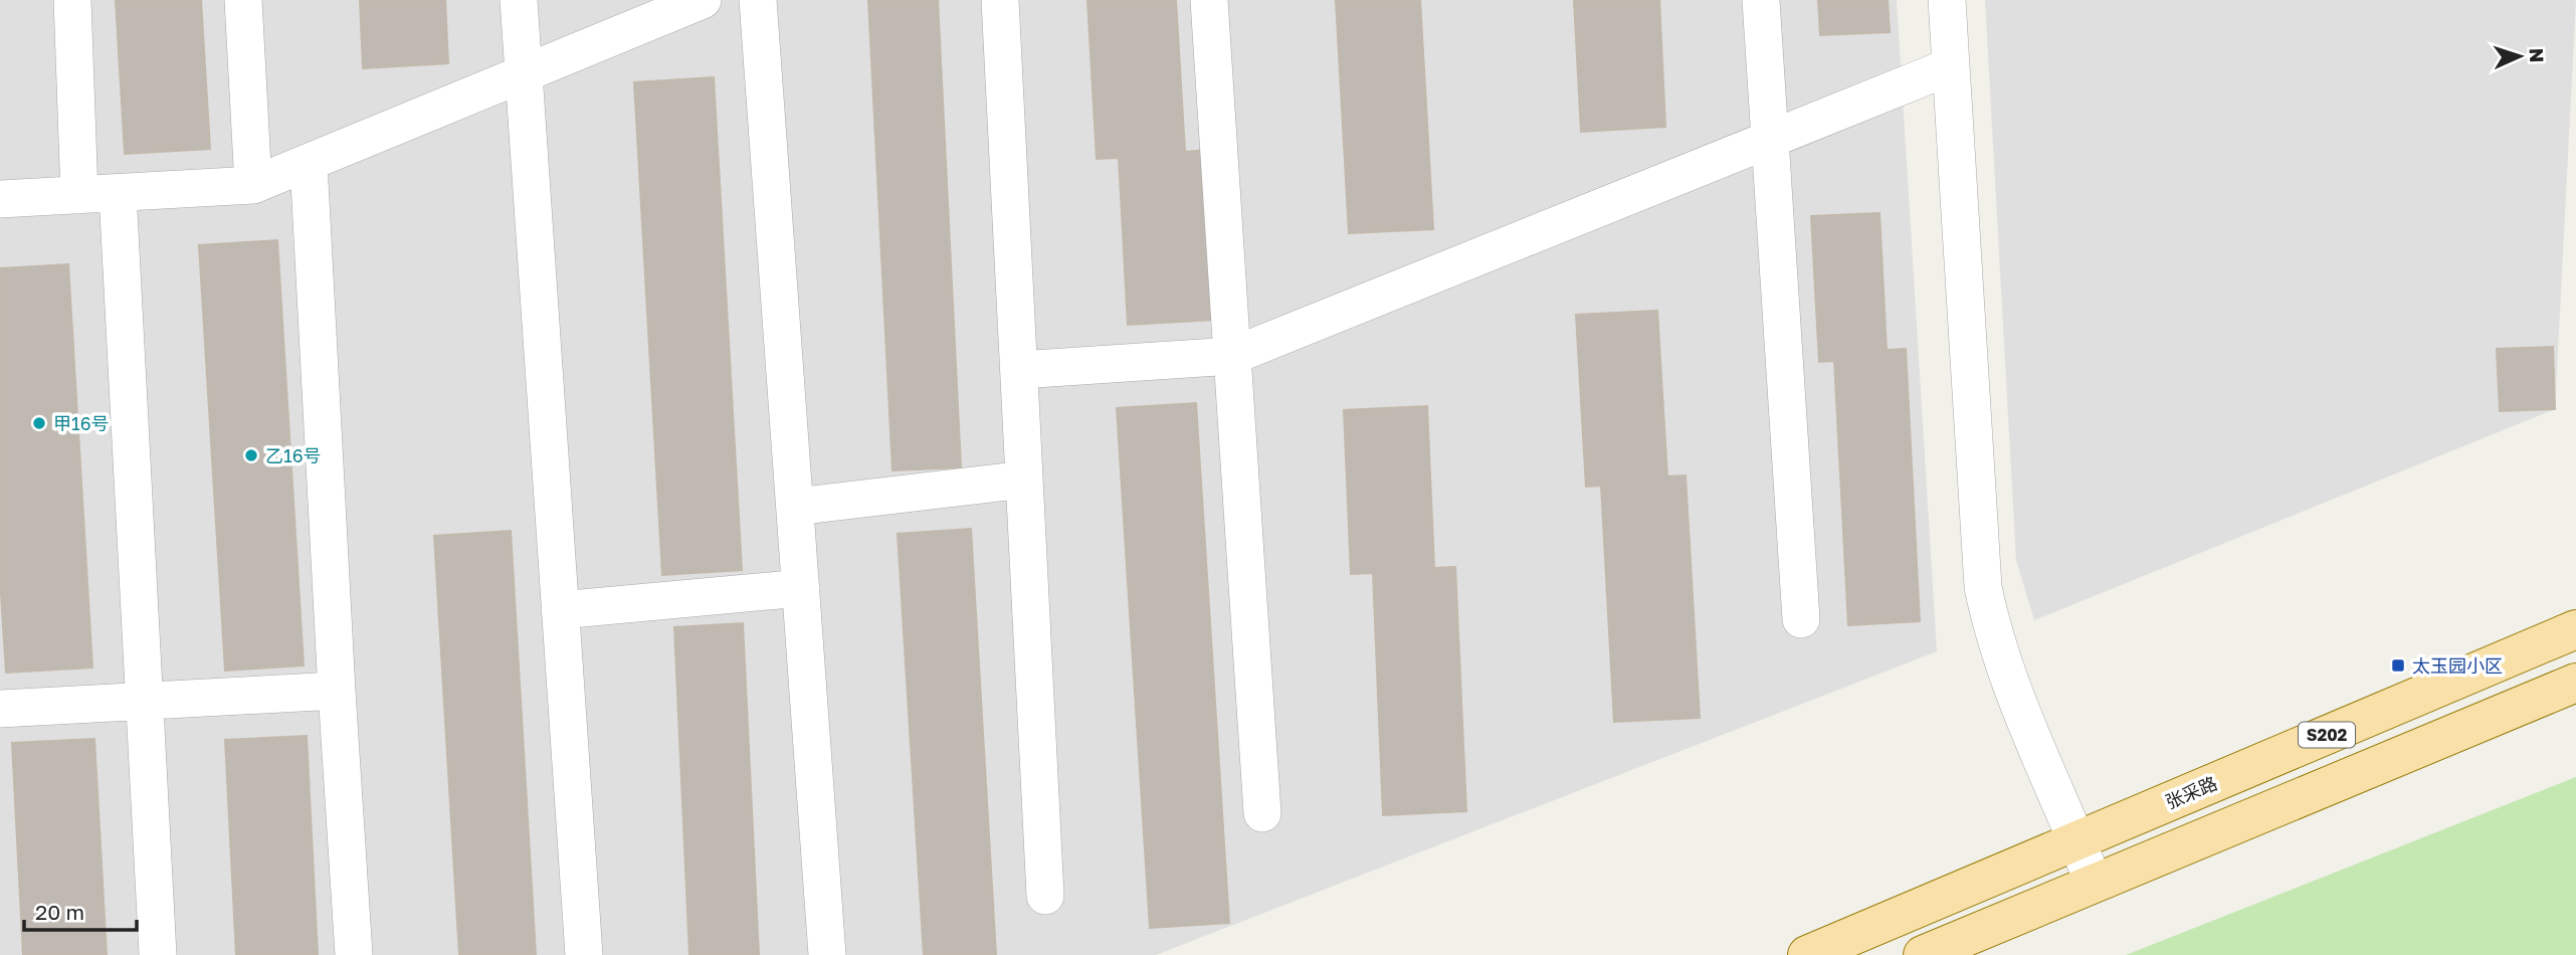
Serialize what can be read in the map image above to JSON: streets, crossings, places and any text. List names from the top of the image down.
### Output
{
  "streets": {
    "main road": ["S202", "张采路"]
  },
  "places": {
    "other": ["甲16号", "乙16号"],
    "transit": ["太玉园小区"]
  },
  "scale_bar": "20 m",
  "north": "right"
}
